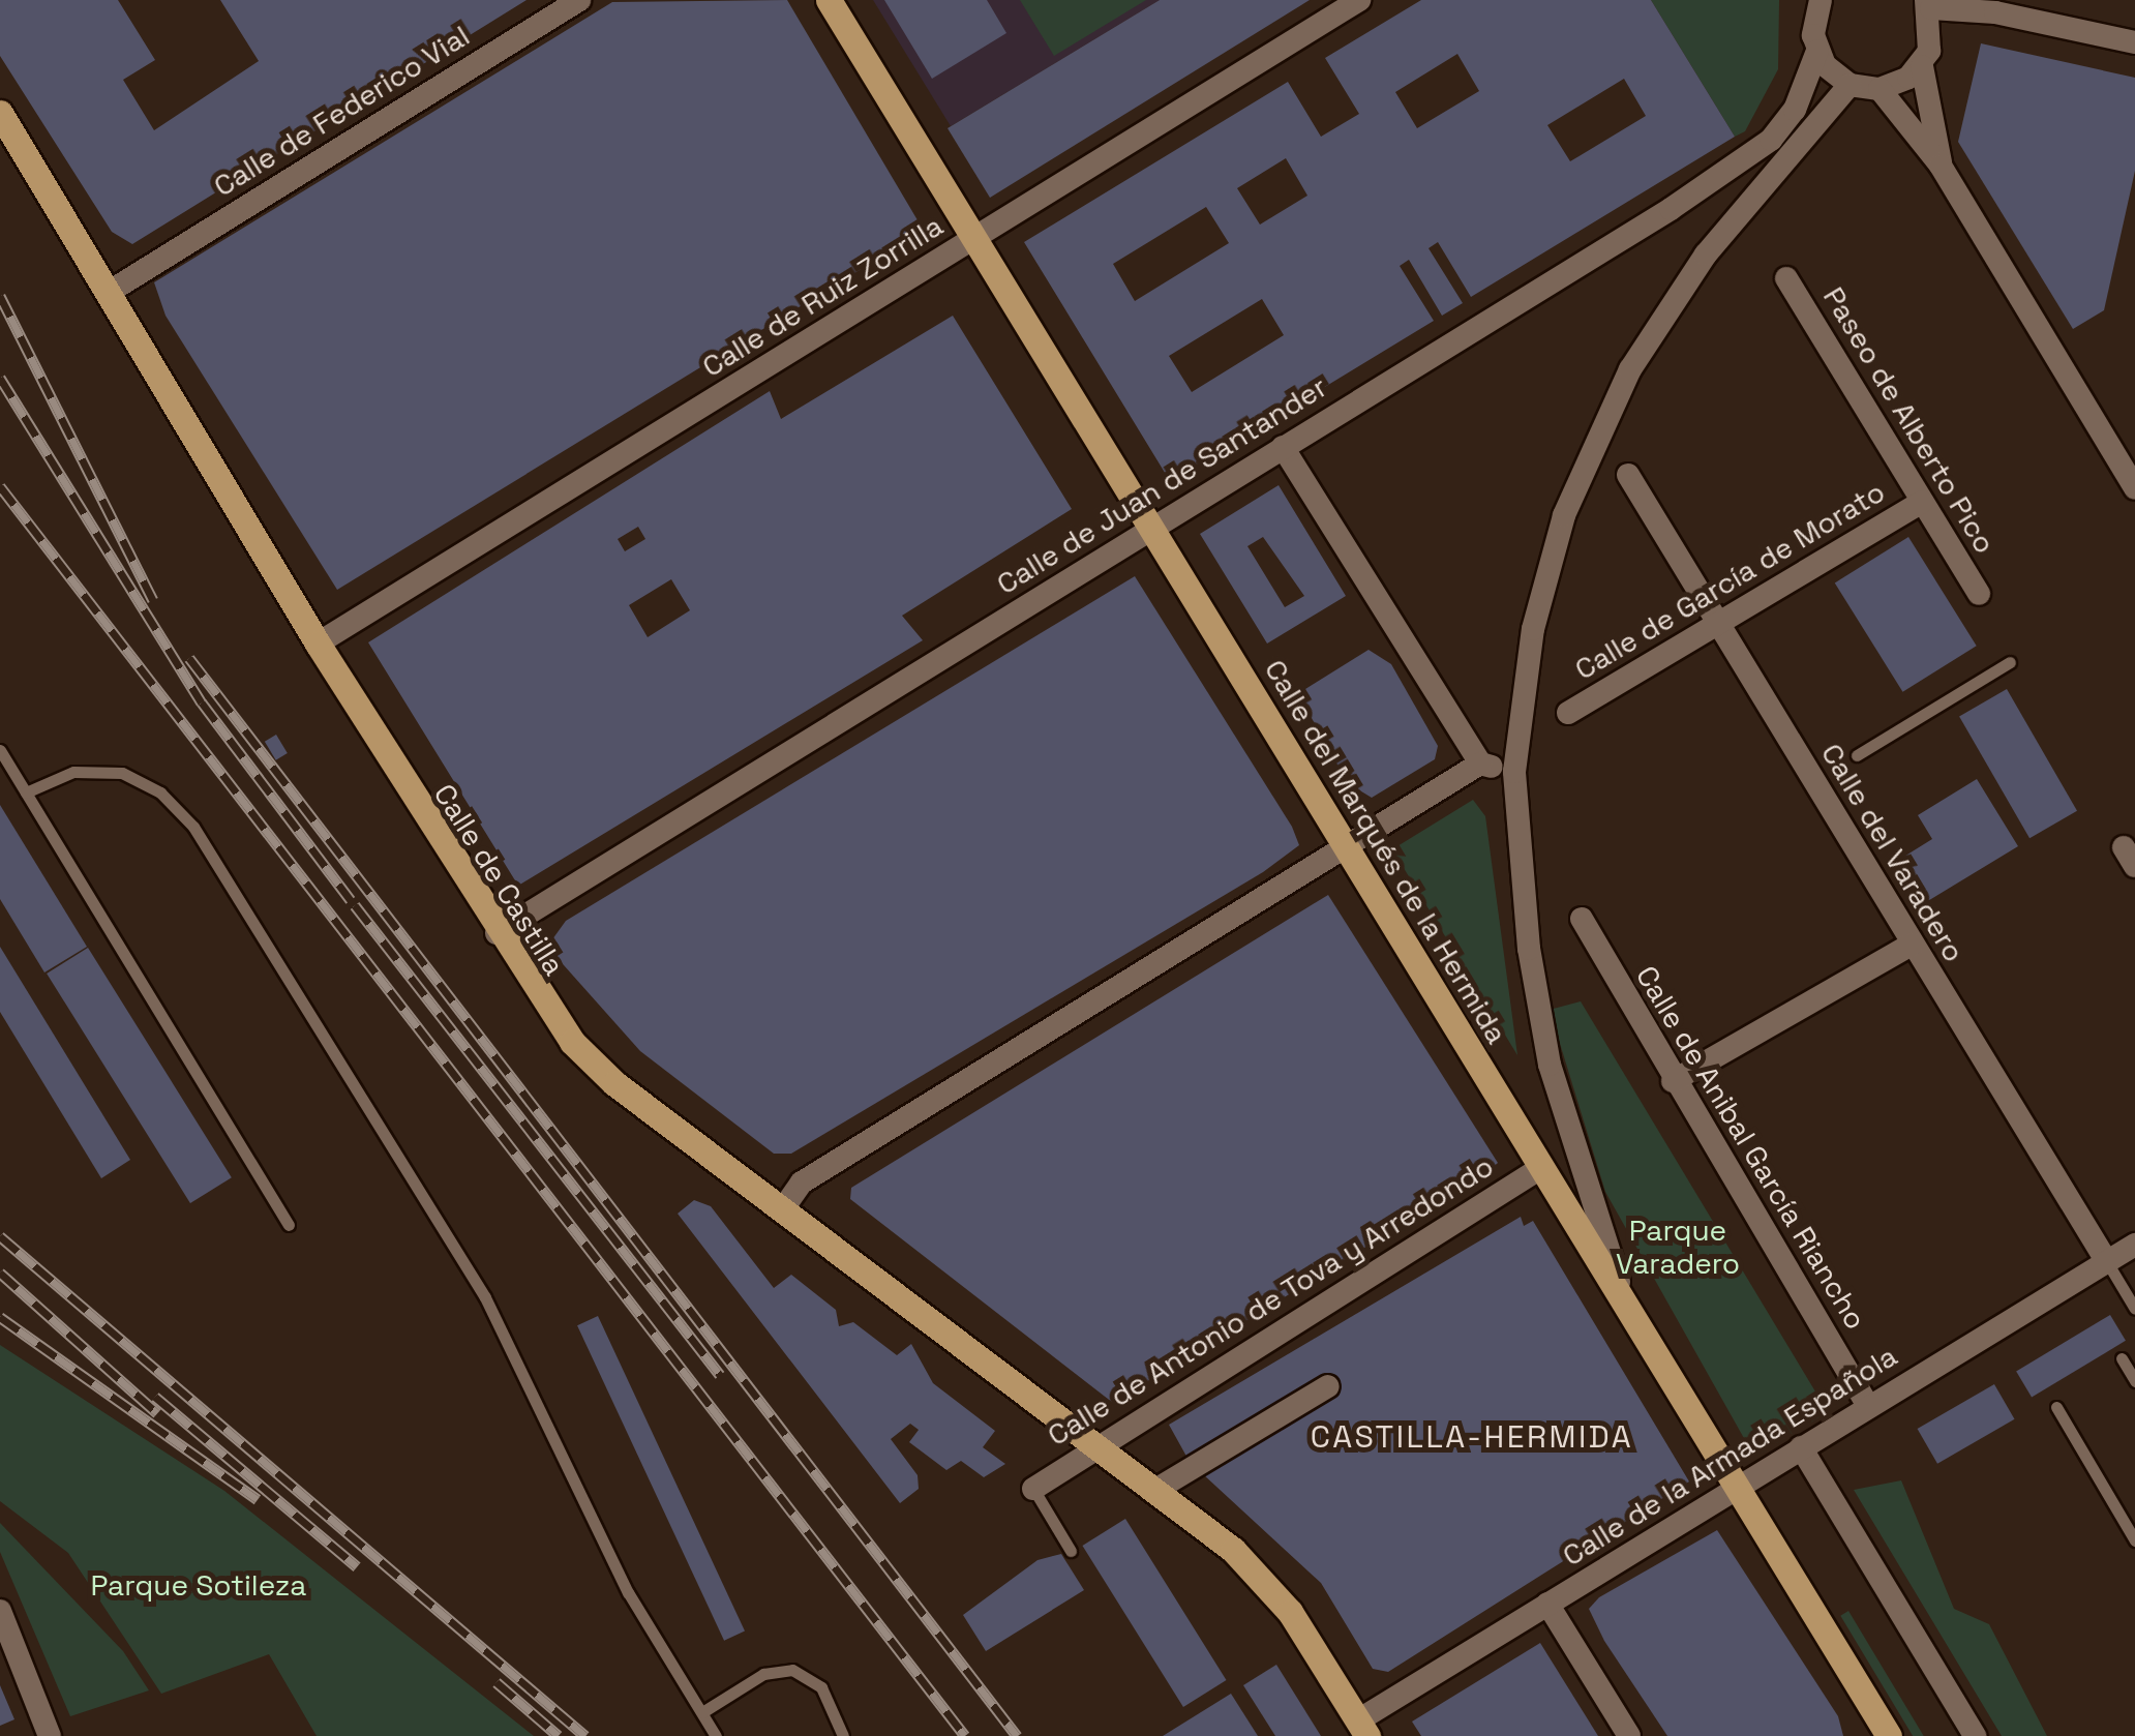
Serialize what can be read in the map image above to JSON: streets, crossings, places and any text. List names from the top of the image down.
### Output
{
  "streets": {
    "main road": ["Calle del Marqués de la Hermida", "Calle de Castilla"],
    "street": [
      "Calle de Federico Vial",
      "Calle de Ruiz Zorrilla",
      "Paseo de Alberto Pico",
      "Calle de Juan de Santander",
      "Calle de García de Morato",
      "Calle del Varadero",
      "Calle de Anibal García Riancho",
      "Calle de Antonio de Tova y Arredondo",
      "Calle de la Armada Española"
    ]
  },
  "crossings": [
    ["Calle de Federico Vial", "Calle de Castilla"],
    ["Calle de Ruiz Zorrilla", "Calle del Marqués de la Hermida"],
    ["Calle de Ruiz Zorrilla", "Calle de Castilla"],
    ["Paseo de Alberto Pico", "Calle de García de Morato"],
    ["Calle de Juan de Santander", "Calle del Marqués de la Hermida"],
    ["Calle de Juan de Santander", "Calle de Castilla"],
    ["Calle de García de Morato", "Calle del Varadero"],
    ["Calle del Marqués de la Hermida", "Calle de Antonio de Tova y Arredondo"],
    ["Calle del Marqués de la Hermida", "Calle de la Armada Española"],
    ["Calle del Varadero", "Calle de la Armada Española"],
    ["Calle de Castilla", "Calle de Antonio de Tova y Arredondo"],
    ["Calle de Castilla", "Calle de la Armada Española"],
    ["Calle de Anibal García Riancho", "Calle de la Armada Española"]
  ],
  "districts": ["CASTILLA-HERMIDA"],
  "parks": ["Parque Varadero", "Parque Sotileza"]
}
